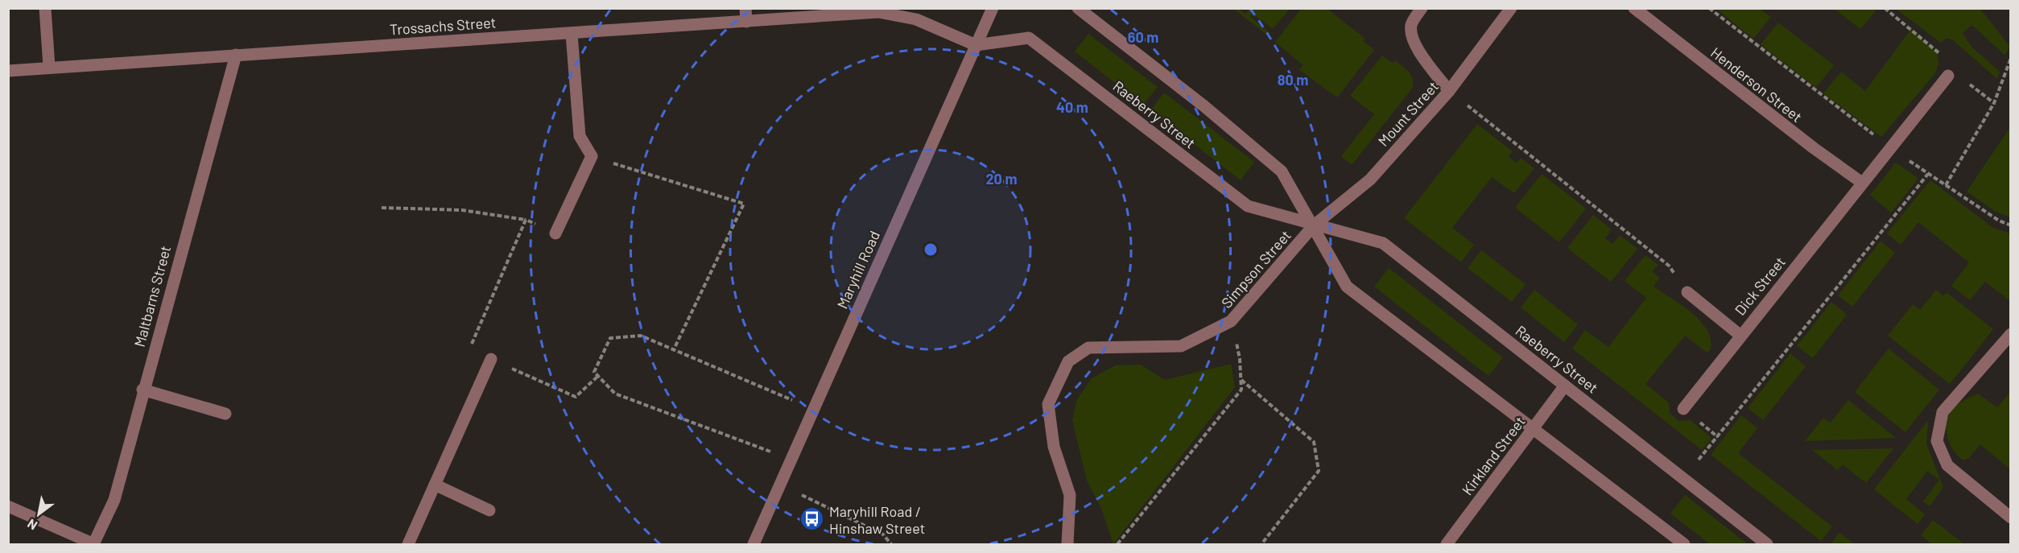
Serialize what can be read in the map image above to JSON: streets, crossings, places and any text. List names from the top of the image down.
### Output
{
  "streets": {
    "street": [
      "Trossachs Street",
      "Henderson Street",
      "Mount Street",
      "Raeberry Street",
      "Simpson Street",
      "Maryhill Road",
      "Dick Street",
      "Maltbarns Street",
      "Kirkland Street"
    ]
  },
  "crossings": [
    ["Trossachs Street", "Raeberry Street"],
    ["Trossachs Street", "Maryhill Road"],
    ["Trossachs Street", "Maltbarns Street"],
    ["Henderson Street", "Dick Street"],
    ["Mount Street", "Raeberry Street"],
    ["Mount Street", "Simpson Street"],
    ["Raeberry Street", "Simpson Street"],
    ["Raeberry Street", "Maryhill Road"],
    ["Raeberry Street", "Kirkland Street"]
  ],
  "places": {
    "bus stop": ["Maryhill Road / Hinshaw Street"]
  },
  "north": "bottom left",
  "rings": [
    "60 m",
    "80 m",
    "40 m",
    "20 m"
  ]
}
